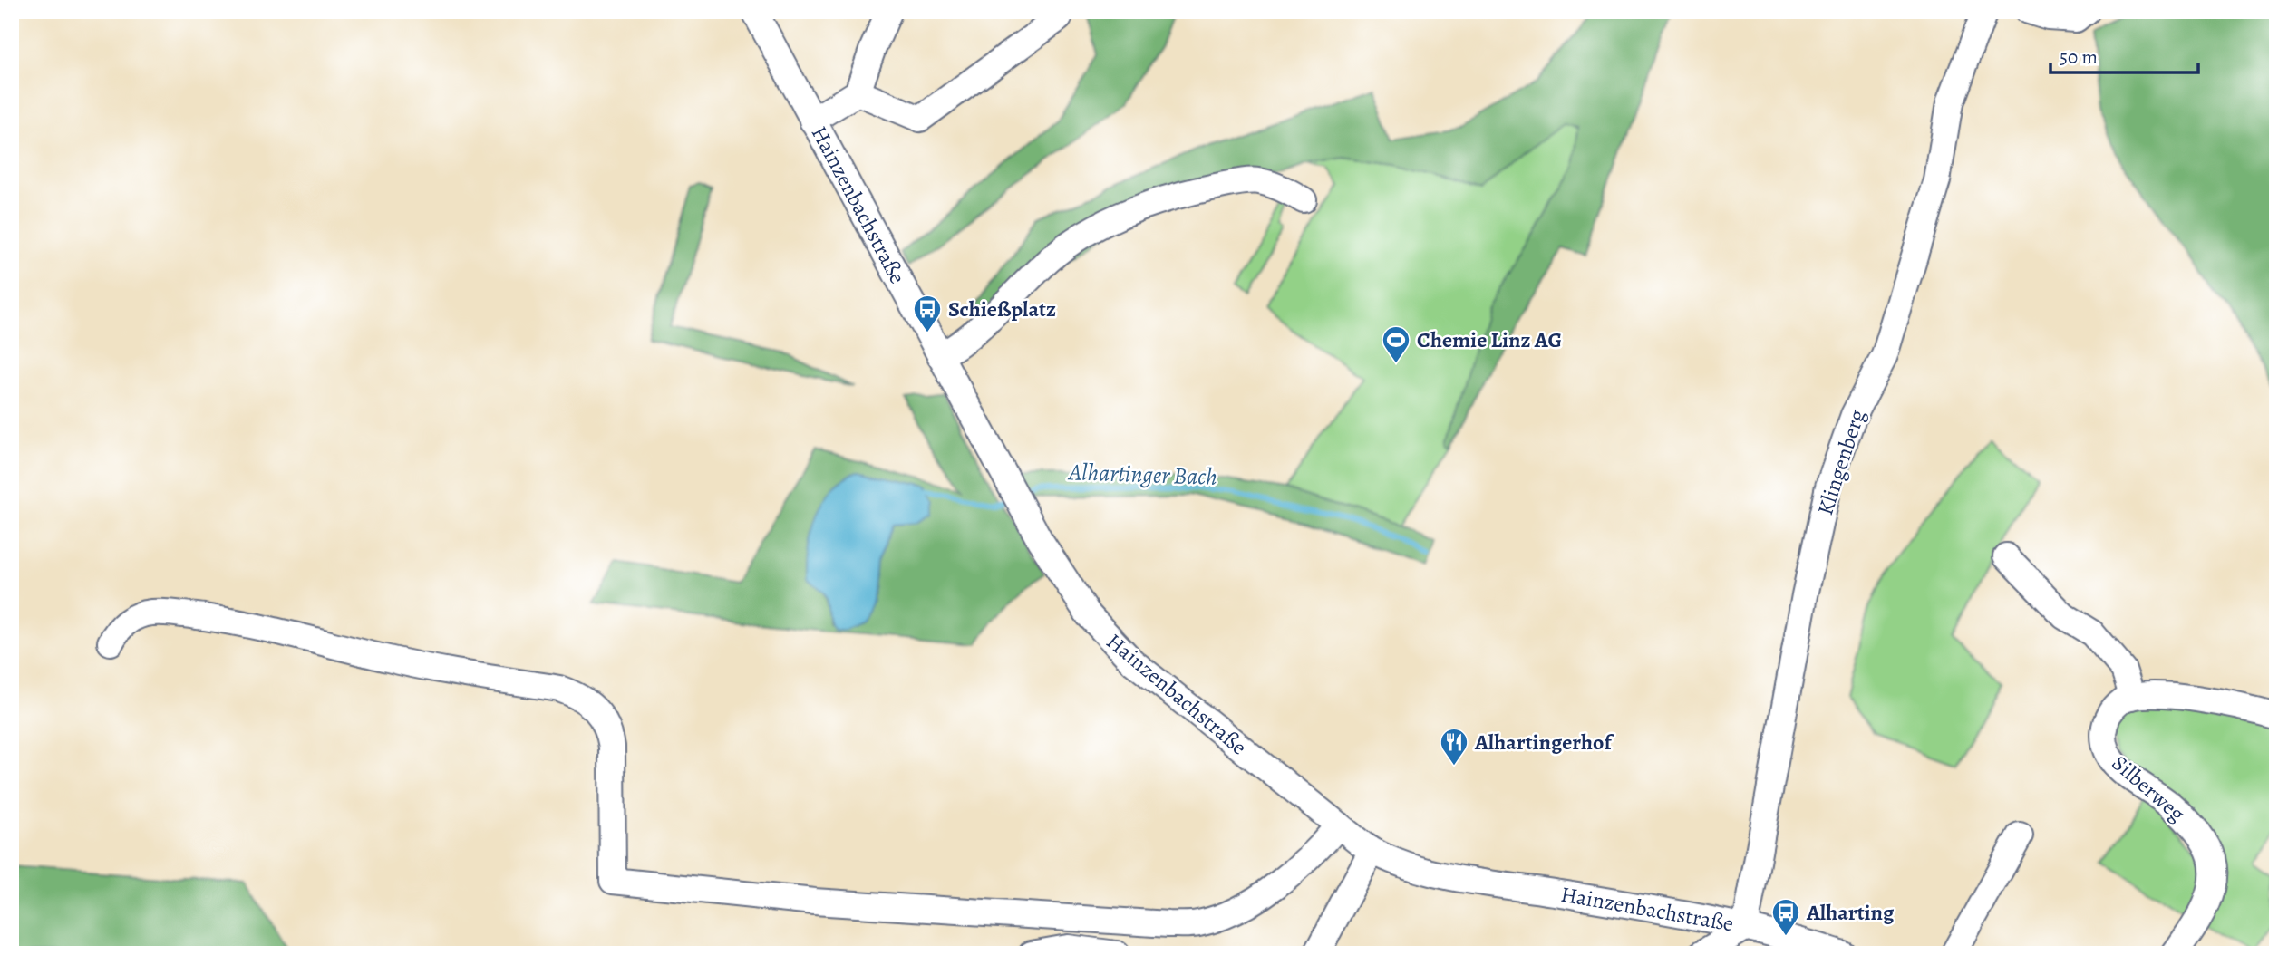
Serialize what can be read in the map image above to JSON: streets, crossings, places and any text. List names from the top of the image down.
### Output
{
  "streets": {
    "street": ["Hainzenbachstraße", "Klingenberg", "Silberweg"]
  },
  "crossings": [
    ["Hainzenbachstraße", "Klingenberg"]
  ],
  "water": ["Alhartinger Bach"],
  "places": {
    "bus stop": ["Schießplatz", "Alharting"],
    "sports": ["Chemie Linz AG"],
    "restaurant": ["Alhartingerhof"]
  },
  "scale_bar": "50 m"
}
